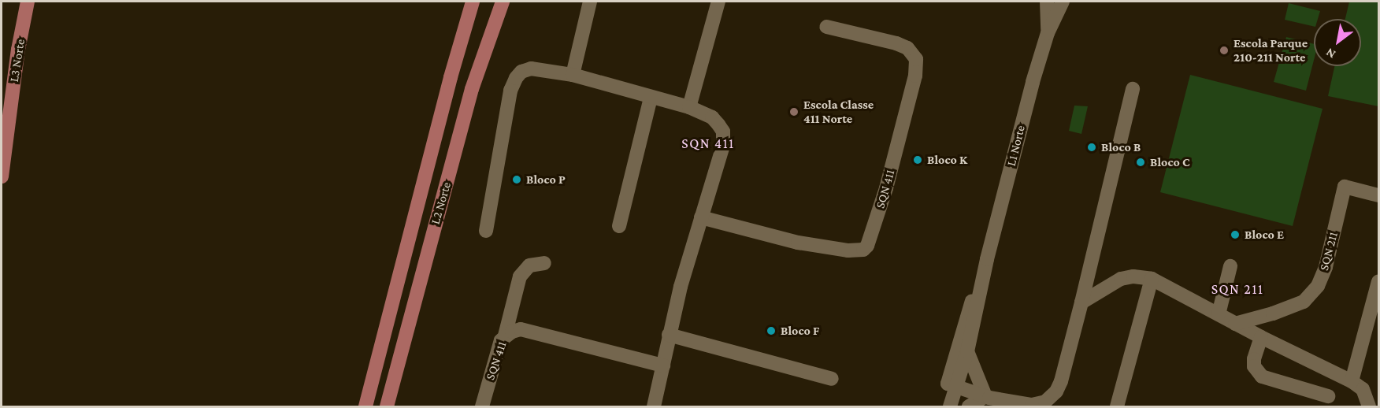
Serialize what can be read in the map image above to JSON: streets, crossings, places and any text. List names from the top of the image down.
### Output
{
  "streets": {
    "main road": ["L3 Norte", "L2 Norte"],
    "street": ["L1 Norte", "SQN 411", "SQN 211"]
  },
  "districts": ["SQN 411", "SQN 211"],
  "places": [
    "Escola Parque 210-211 Norte",
    "Escola Classe 411 Norte",
    "Bloco B",
    "Bloco K",
    "Bloco C",
    "Bloco P",
    "Bloco E",
    "Bloco F"
  ],
  "north": "bottom left"
}
